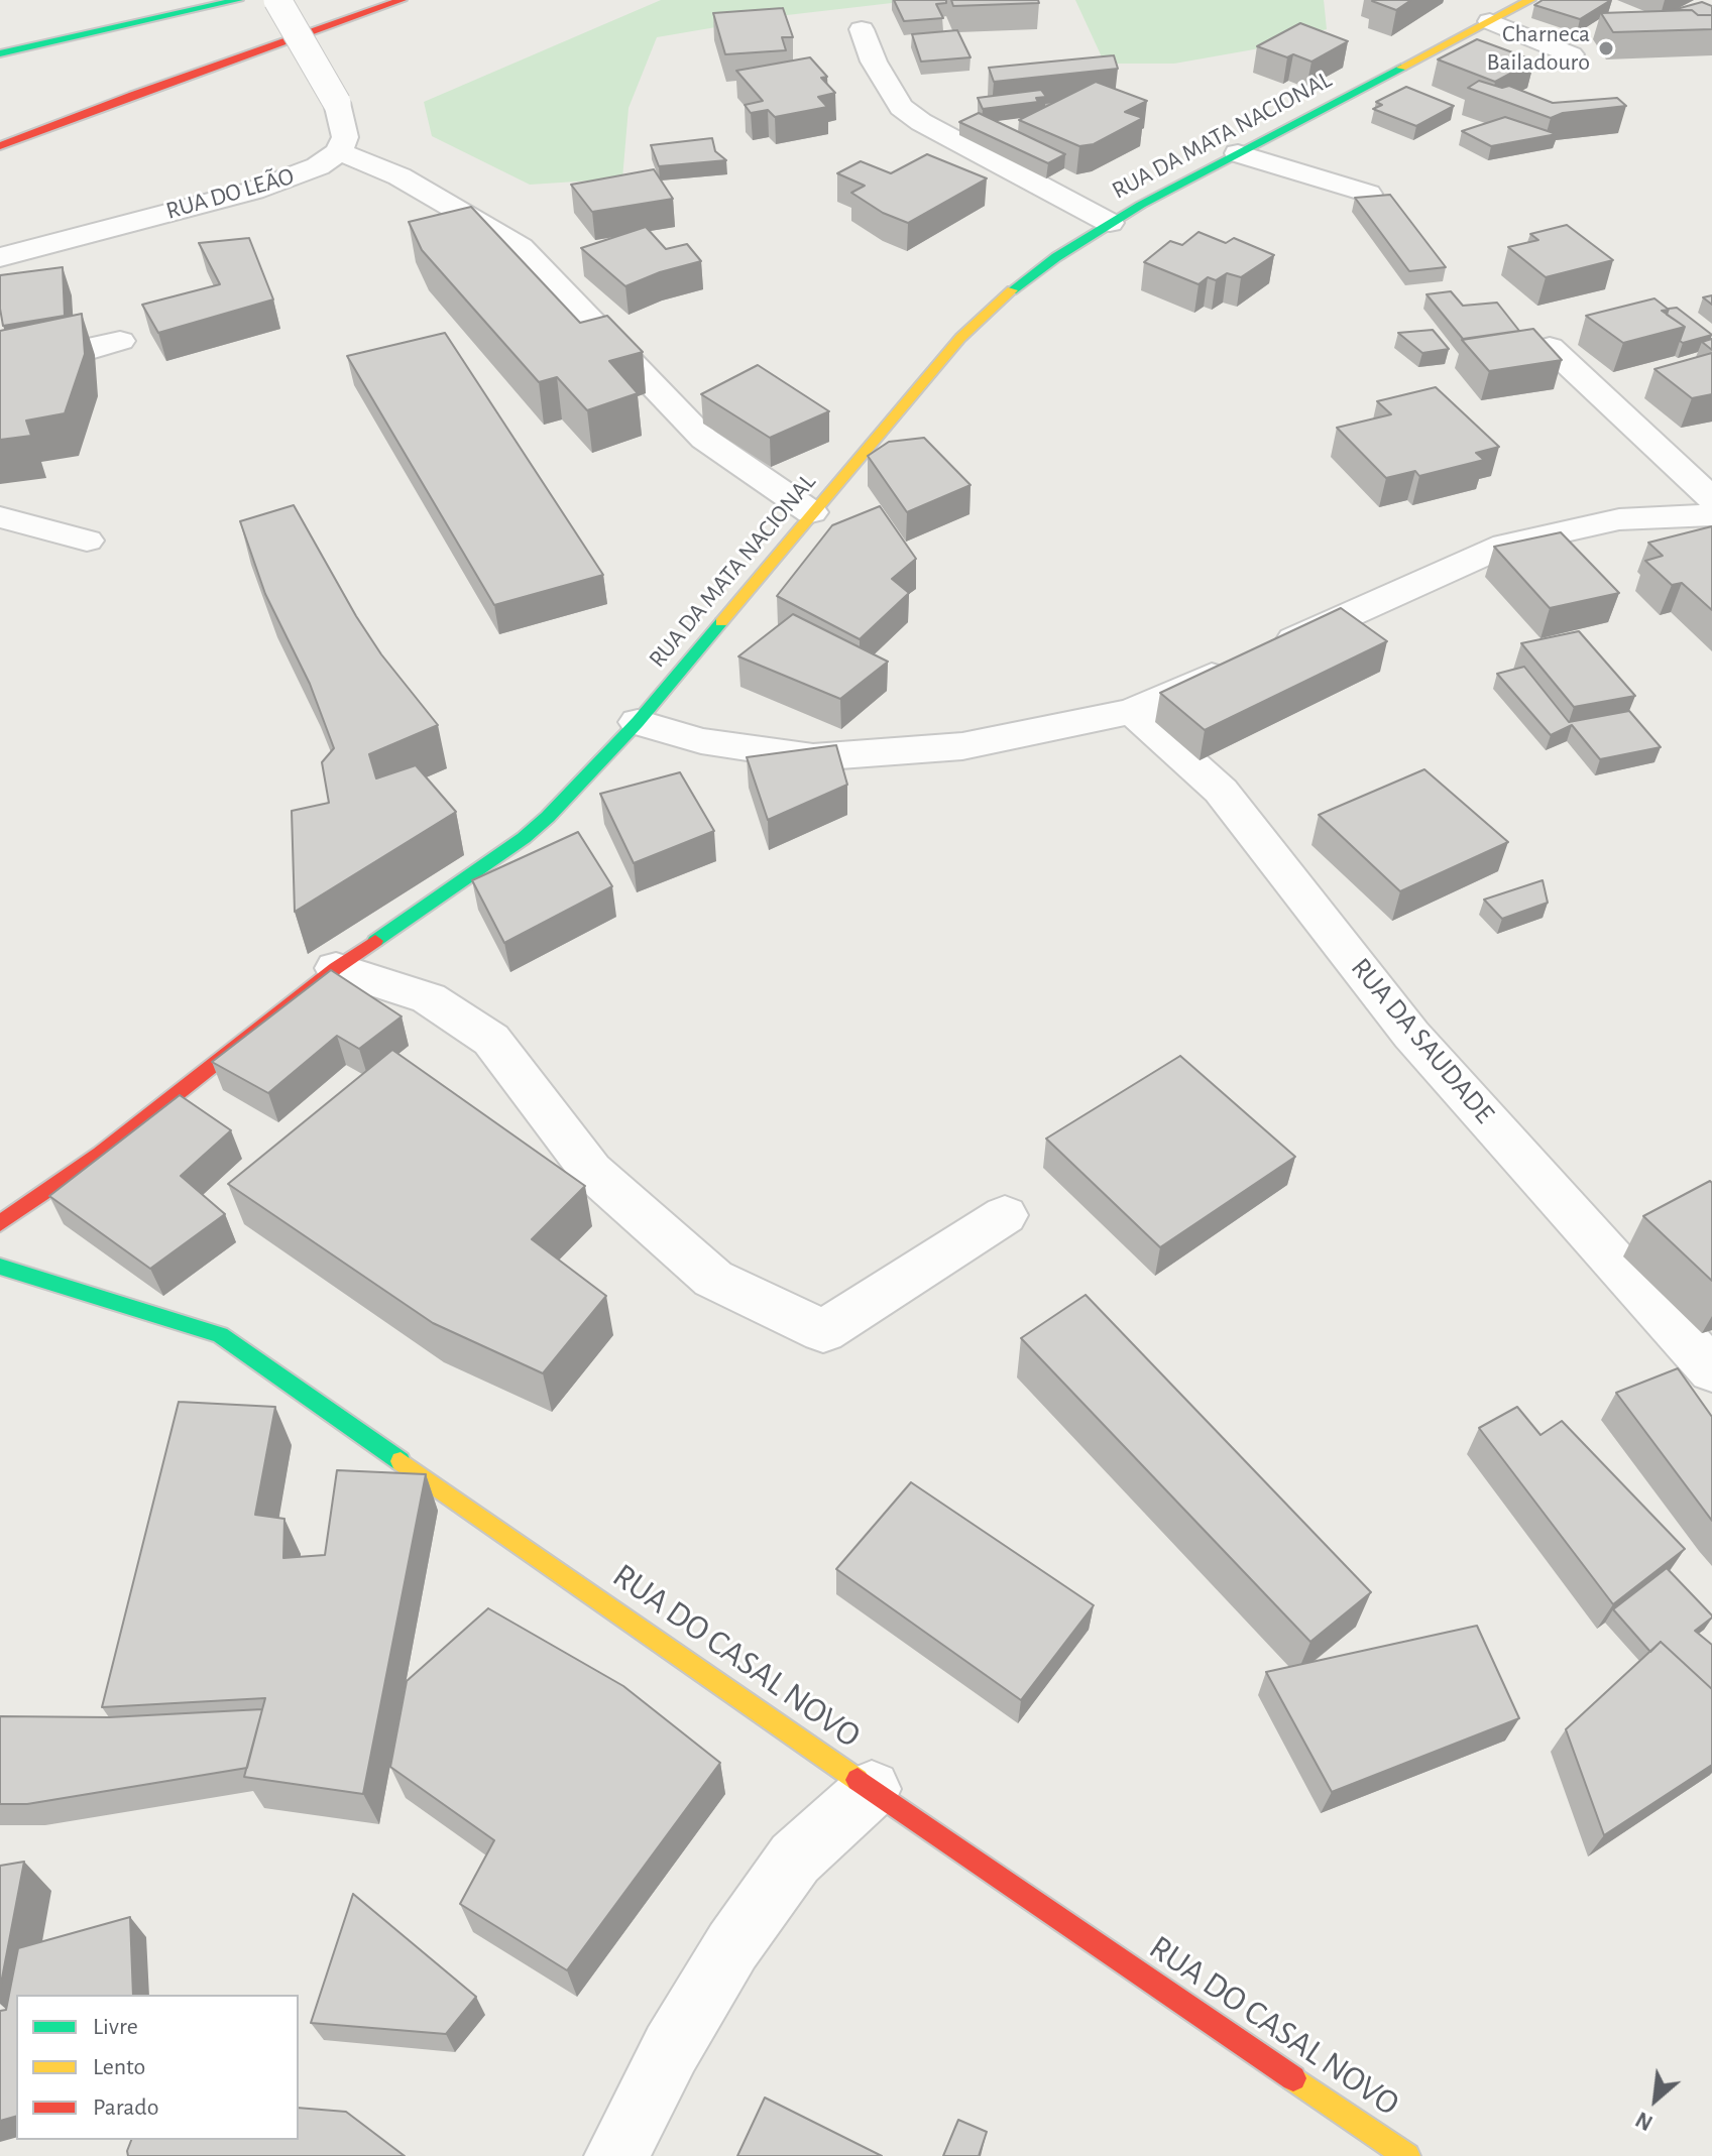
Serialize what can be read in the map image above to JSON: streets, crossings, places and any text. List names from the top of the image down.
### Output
{
  "streets": {
    "main road": ["RUA DA MATA NACIONAL", "RUA DO CASAL NOVO"],
    "street": ["RUA DO LEÃO", "RUA DA SAUDADE"]
  },
  "places": ["Charneca Bailadouro"],
  "legend": ["Livre", "Lento", "Parado"],
  "north": "bottom left"
}
